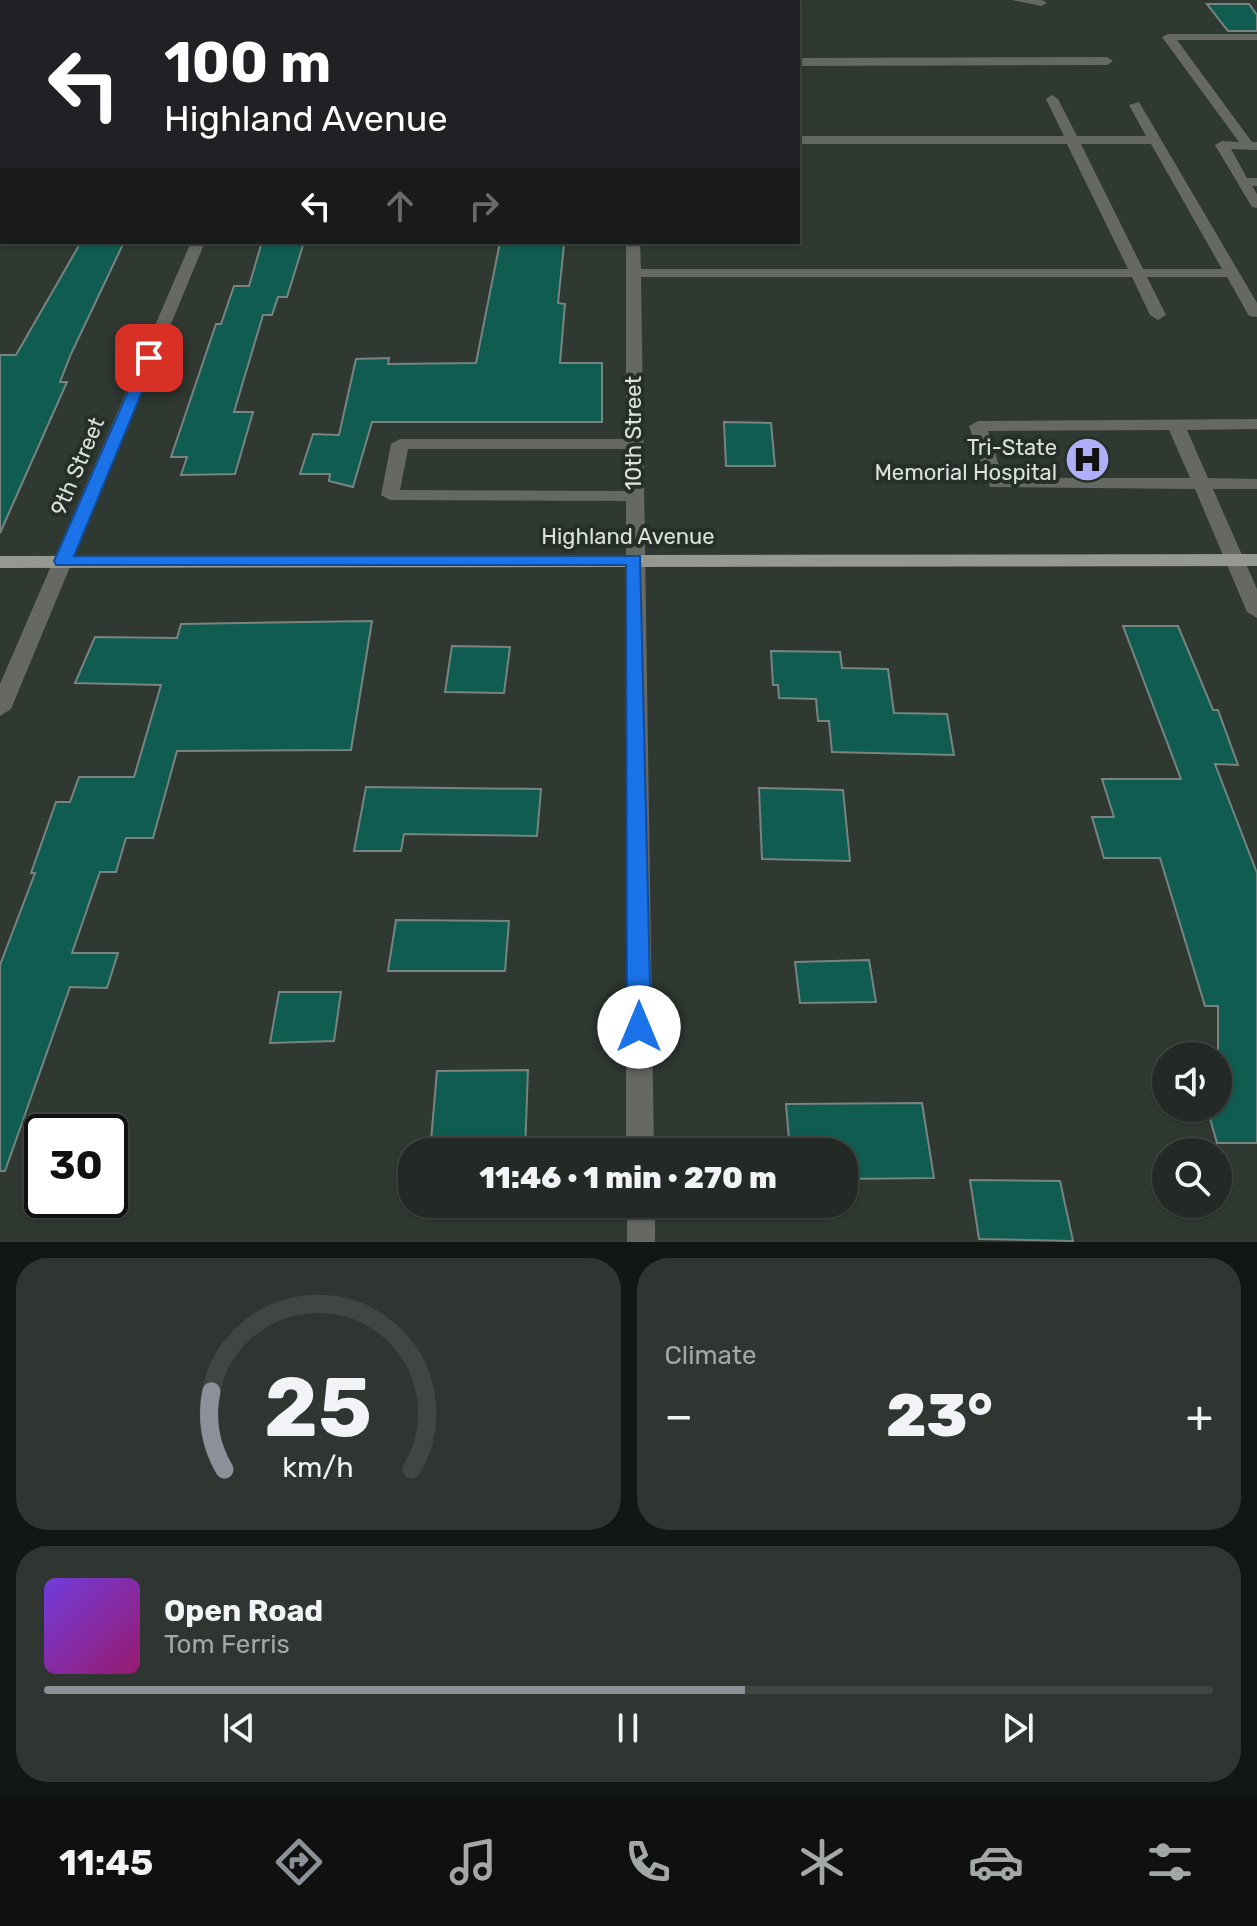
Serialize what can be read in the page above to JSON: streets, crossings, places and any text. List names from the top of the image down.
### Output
{
  "streets": {
    "main road": ["Highland Avenue"],
    "street": ["10th Street", "9th Street"]
  },
  "crossings": [
    ["10th Street", "Highland Avenue"],
    ["9th Street", "Highland Avenue"]
  ],
  "places": {
    "hospital": ["Tri-State Memorial Hospital"]
  },
  "page": {
    "turn": ["100 m", "Highland Avenue"],
    "limit": "30",
    "trip": "11:46 · 1 min · 270 m",
    "tile": "Climate",
    "heat": ["−", "23°", "+"],
    "song": ["Open Road", "Tom Ferris"],
    "tabs": "11:45",
    "gauge": ["25", "km/h"]
  }
}
